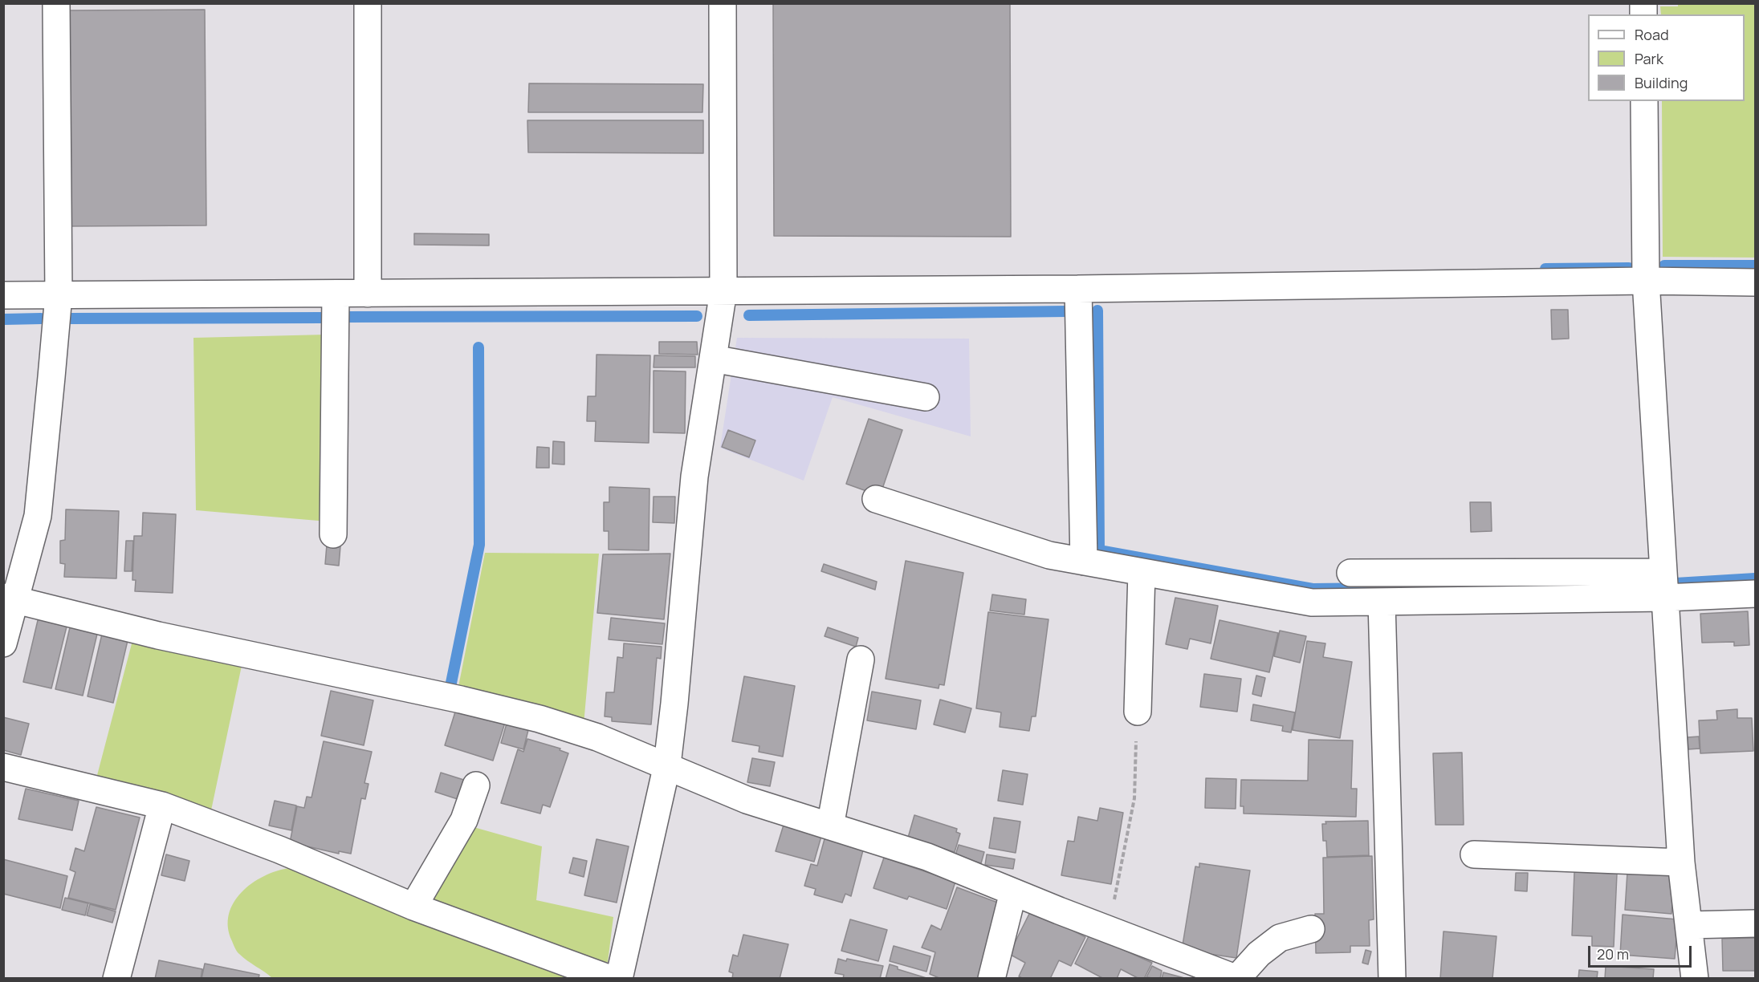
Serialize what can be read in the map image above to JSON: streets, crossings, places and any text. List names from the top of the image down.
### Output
{
  "legend": ["Road", "Park", "Building"],
  "scale_bar": "20 m"
}
